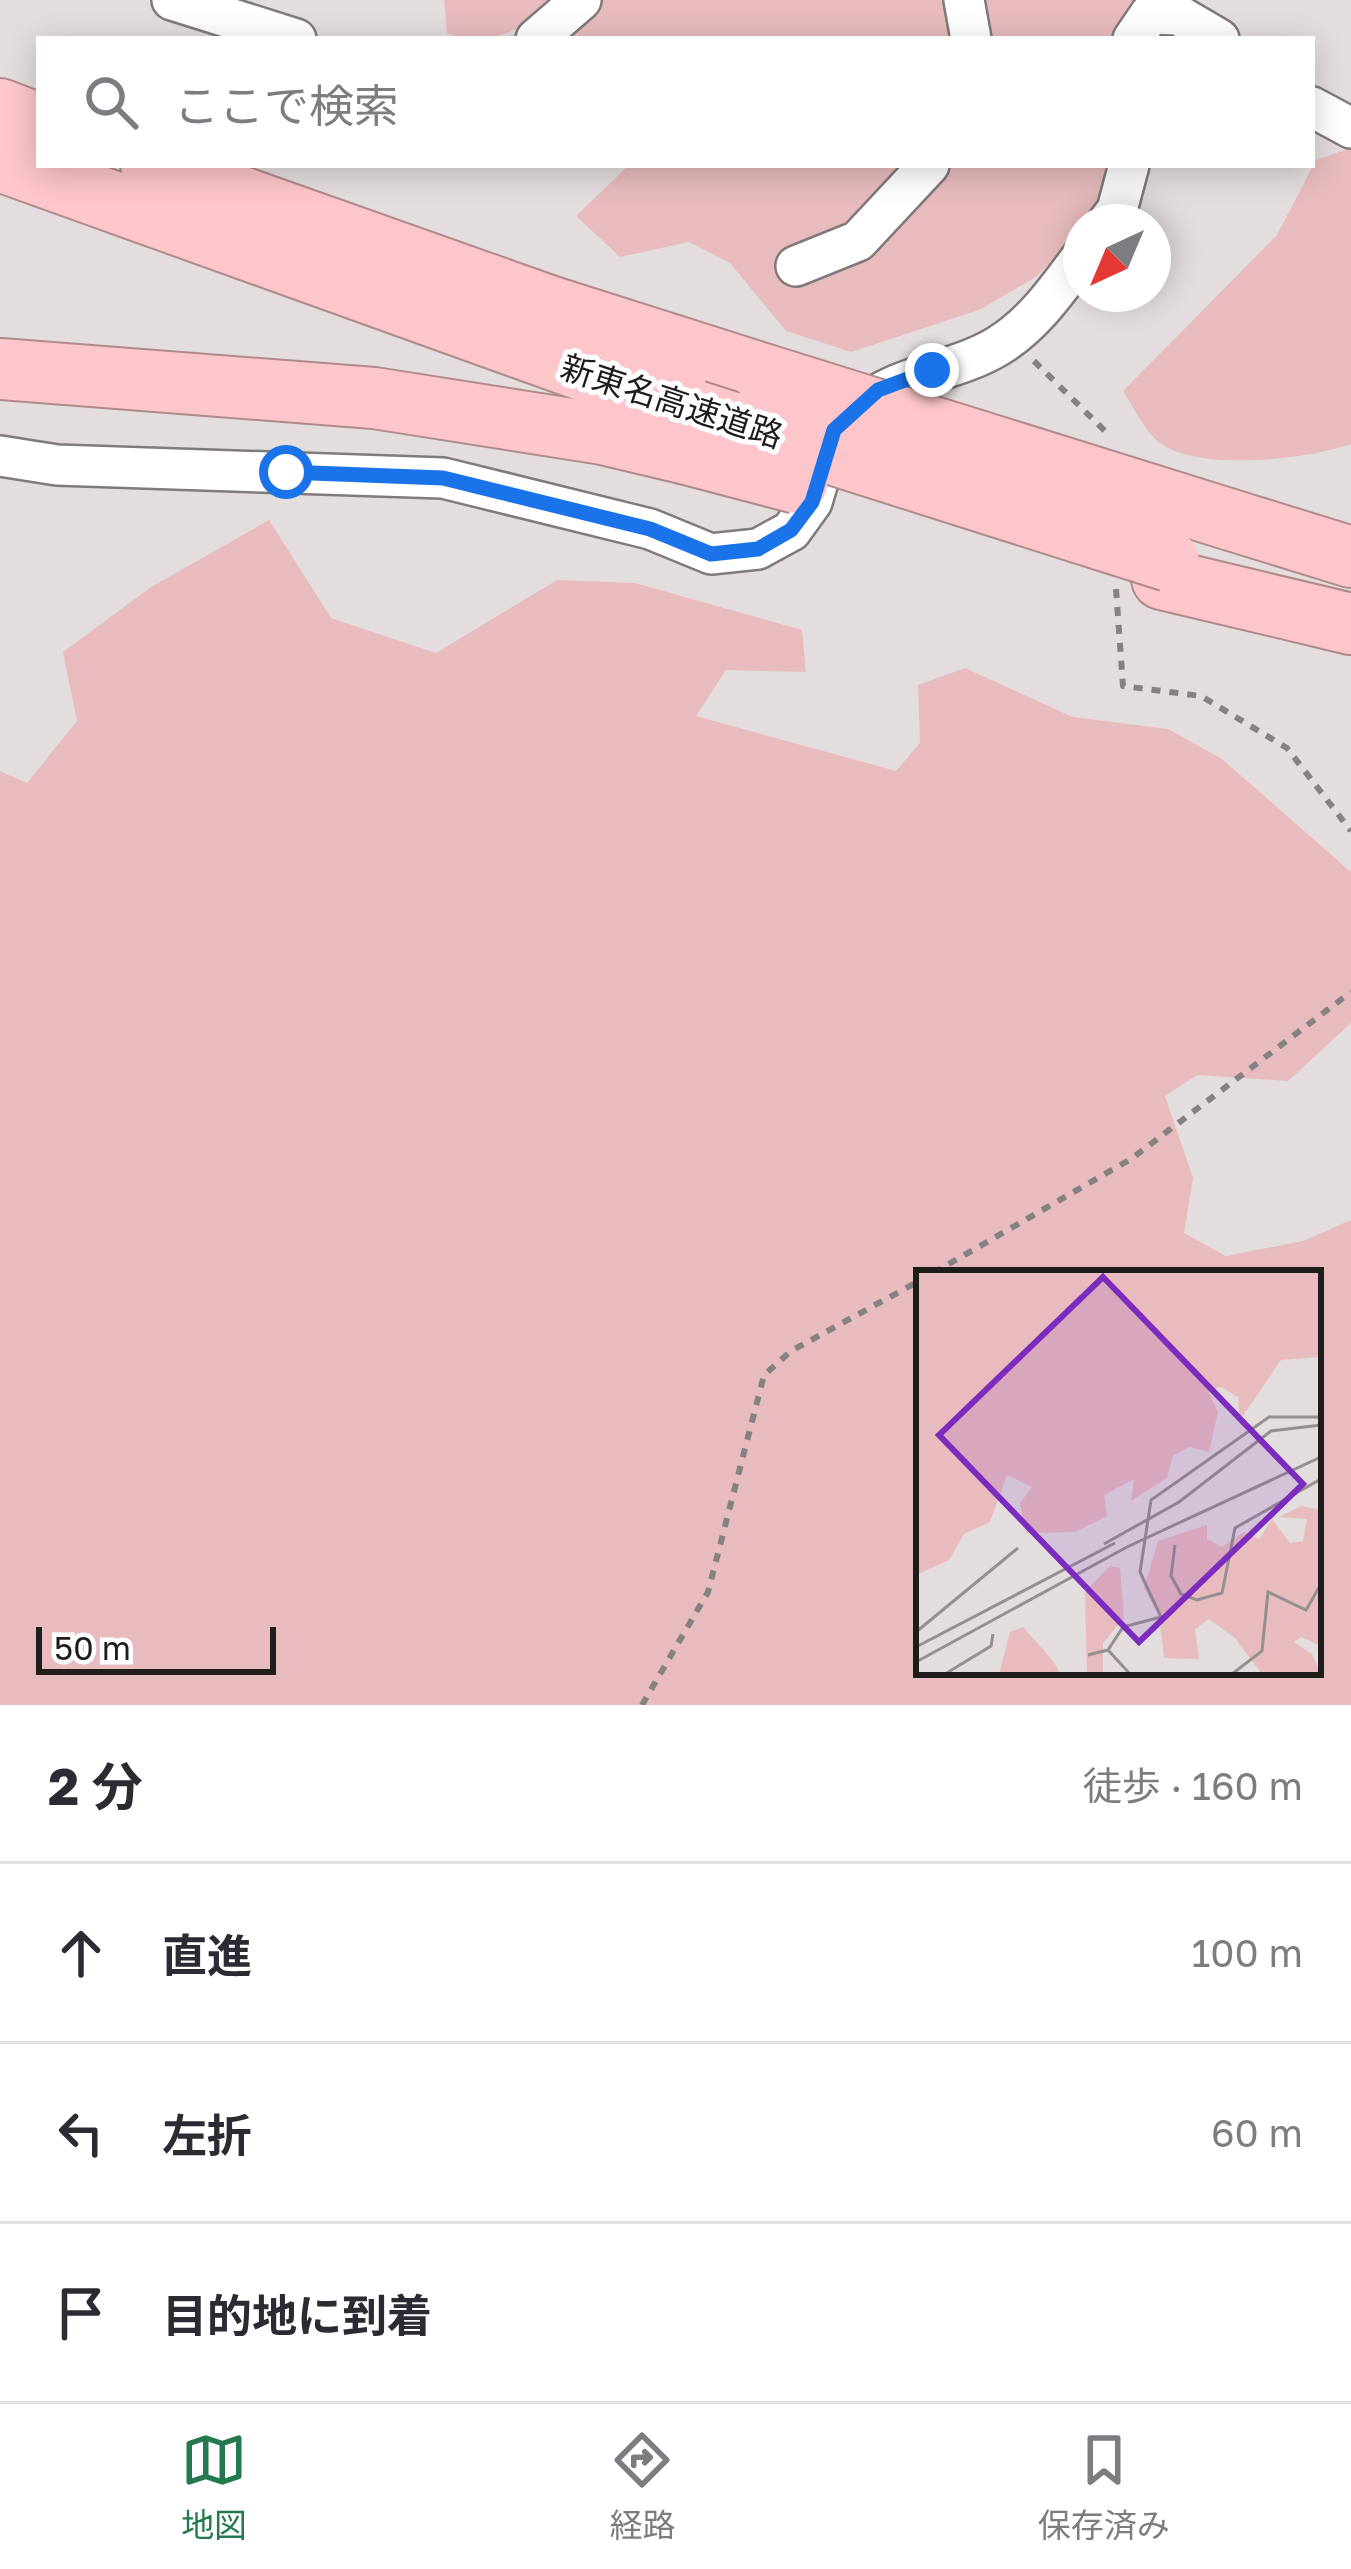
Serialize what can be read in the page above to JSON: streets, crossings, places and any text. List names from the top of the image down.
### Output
{
  "streets": {
    "highway": ["新東名高速道路"]
  },
  "scale_bar": "50 m",
  "north": "bottom left",
  "page": {
    "search": "ここで検索",
    "scale": "50 m",
    "heading": ["2 分", "徒歩 · 160 m"],
    "list": [
      ["直進", "100 m"],
      ["左折", "60 m"],
      "目的地に到着"
    ],
    "nav": ["地図", "経路", "保存済み"]
  }
}
